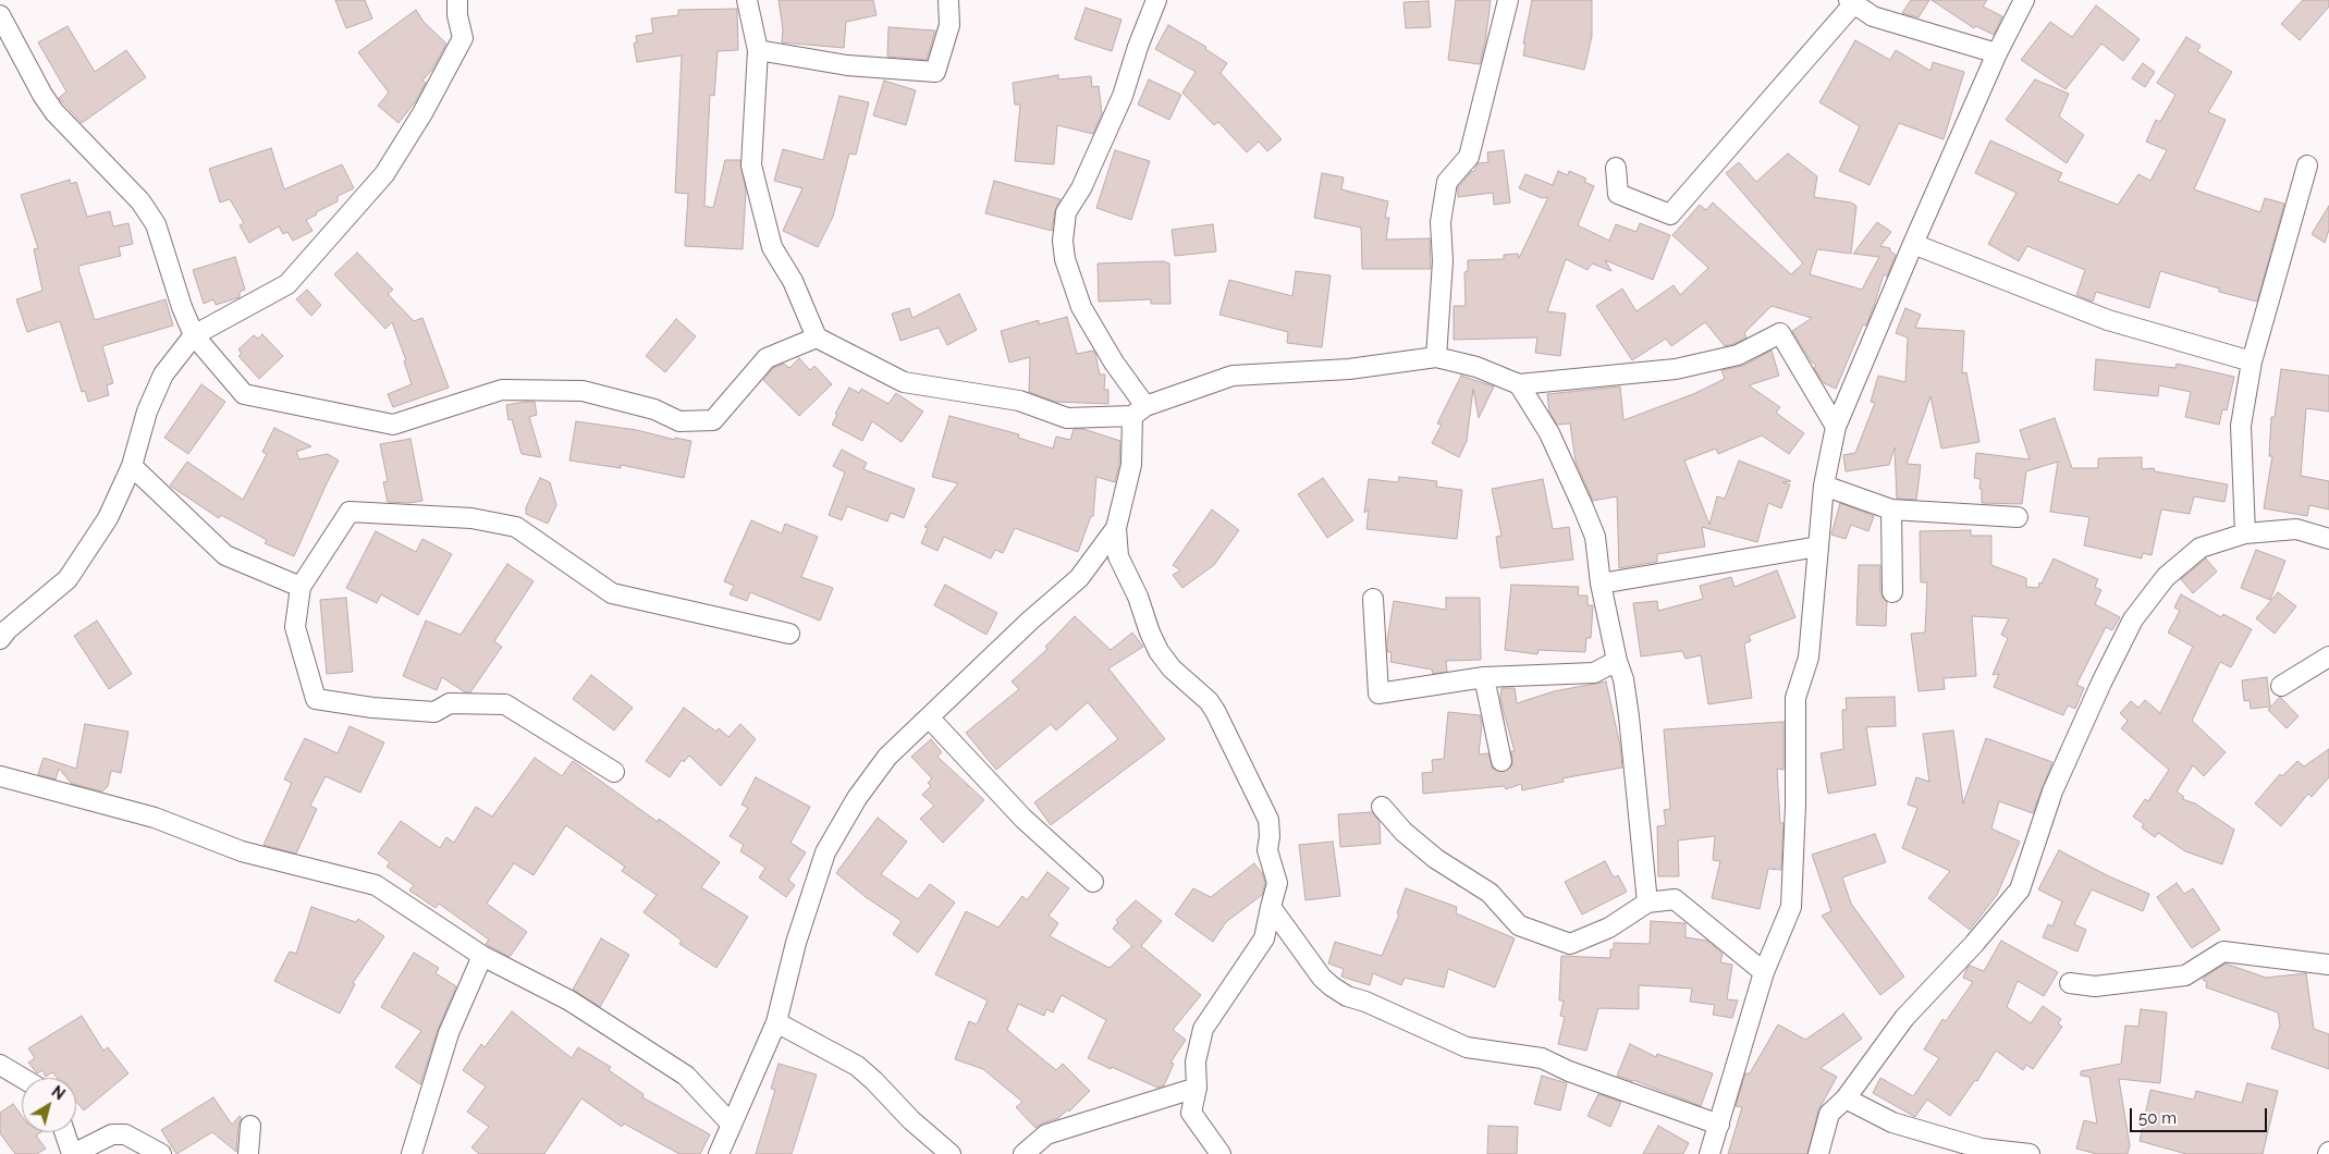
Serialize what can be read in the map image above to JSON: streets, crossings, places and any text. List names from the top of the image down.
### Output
{
  "scale_bar": "50 m",
  "north": "top right"
}
